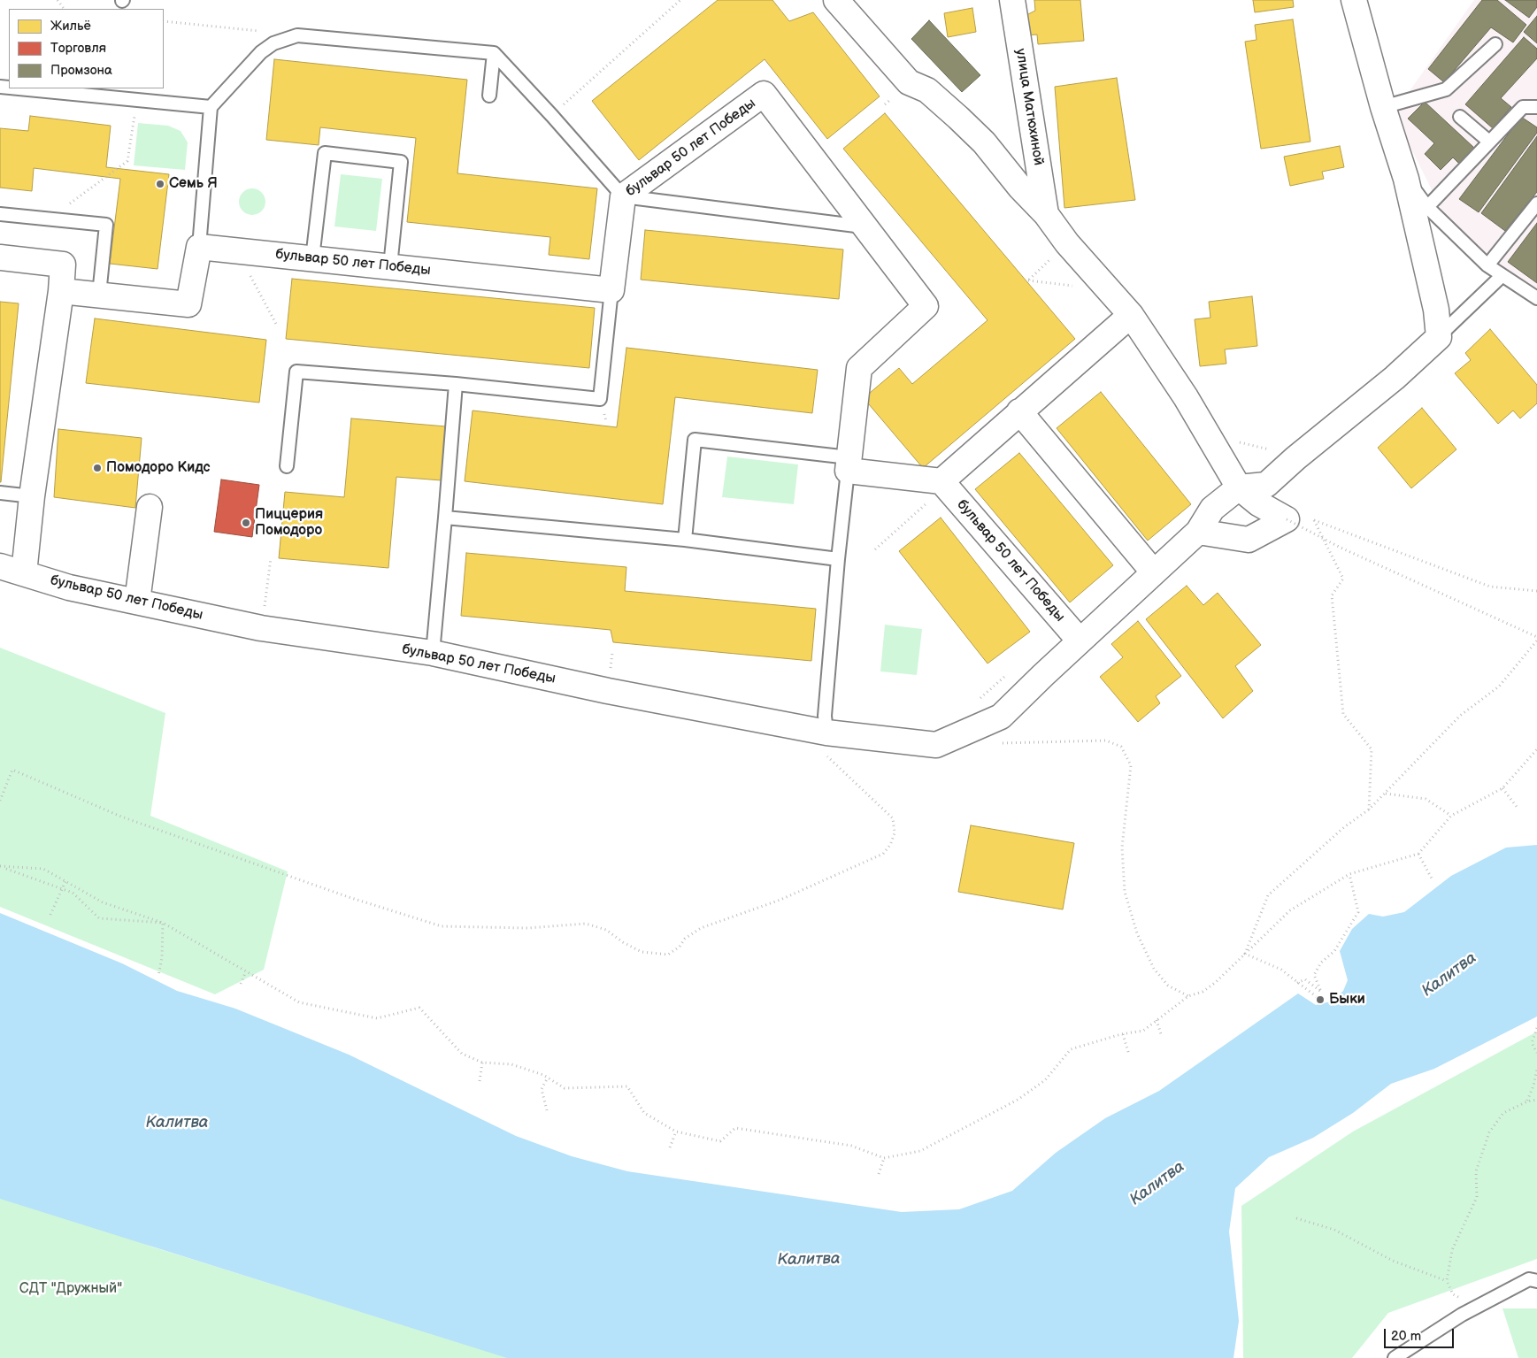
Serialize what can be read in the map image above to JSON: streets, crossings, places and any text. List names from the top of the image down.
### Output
{
  "streets": {
    "street": ["улица Матюхиной", "бульвар 50 лет Победы"]
  },
  "water": ["Калитва"],
  "parks": ["СДТ \"Дружный\""],
  "places": [
    "Семь Я",
    "Помодоро Кидс",
    "Пиццерия Помодоро",
    "Быки"
  ],
  "legend": ["Жильё", "Торговля", "Промзона"],
  "scale_bar": "20 m"
}
